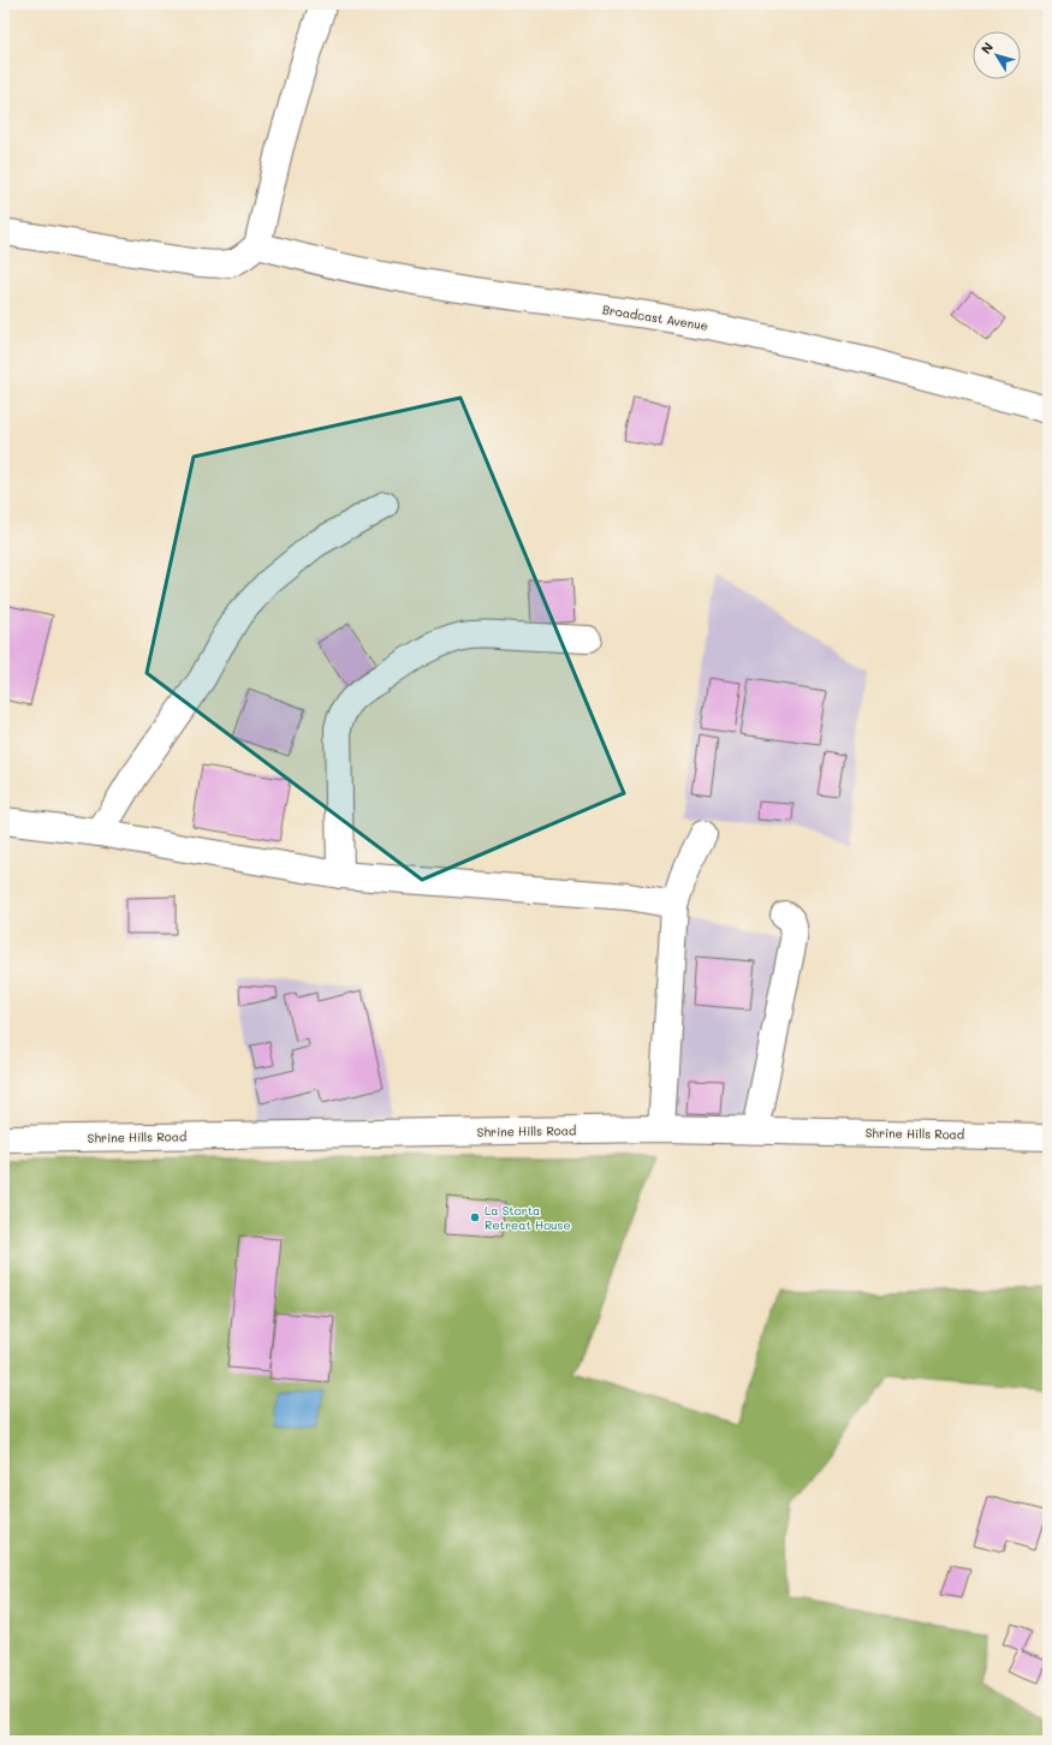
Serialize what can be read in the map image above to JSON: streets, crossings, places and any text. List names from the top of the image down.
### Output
{
  "streets": {
    "street": ["Broadcast Avenue", "Shrine Hills Road"]
  },
  "places": ["La Storta Retreat House"],
  "north": "top left"
}
